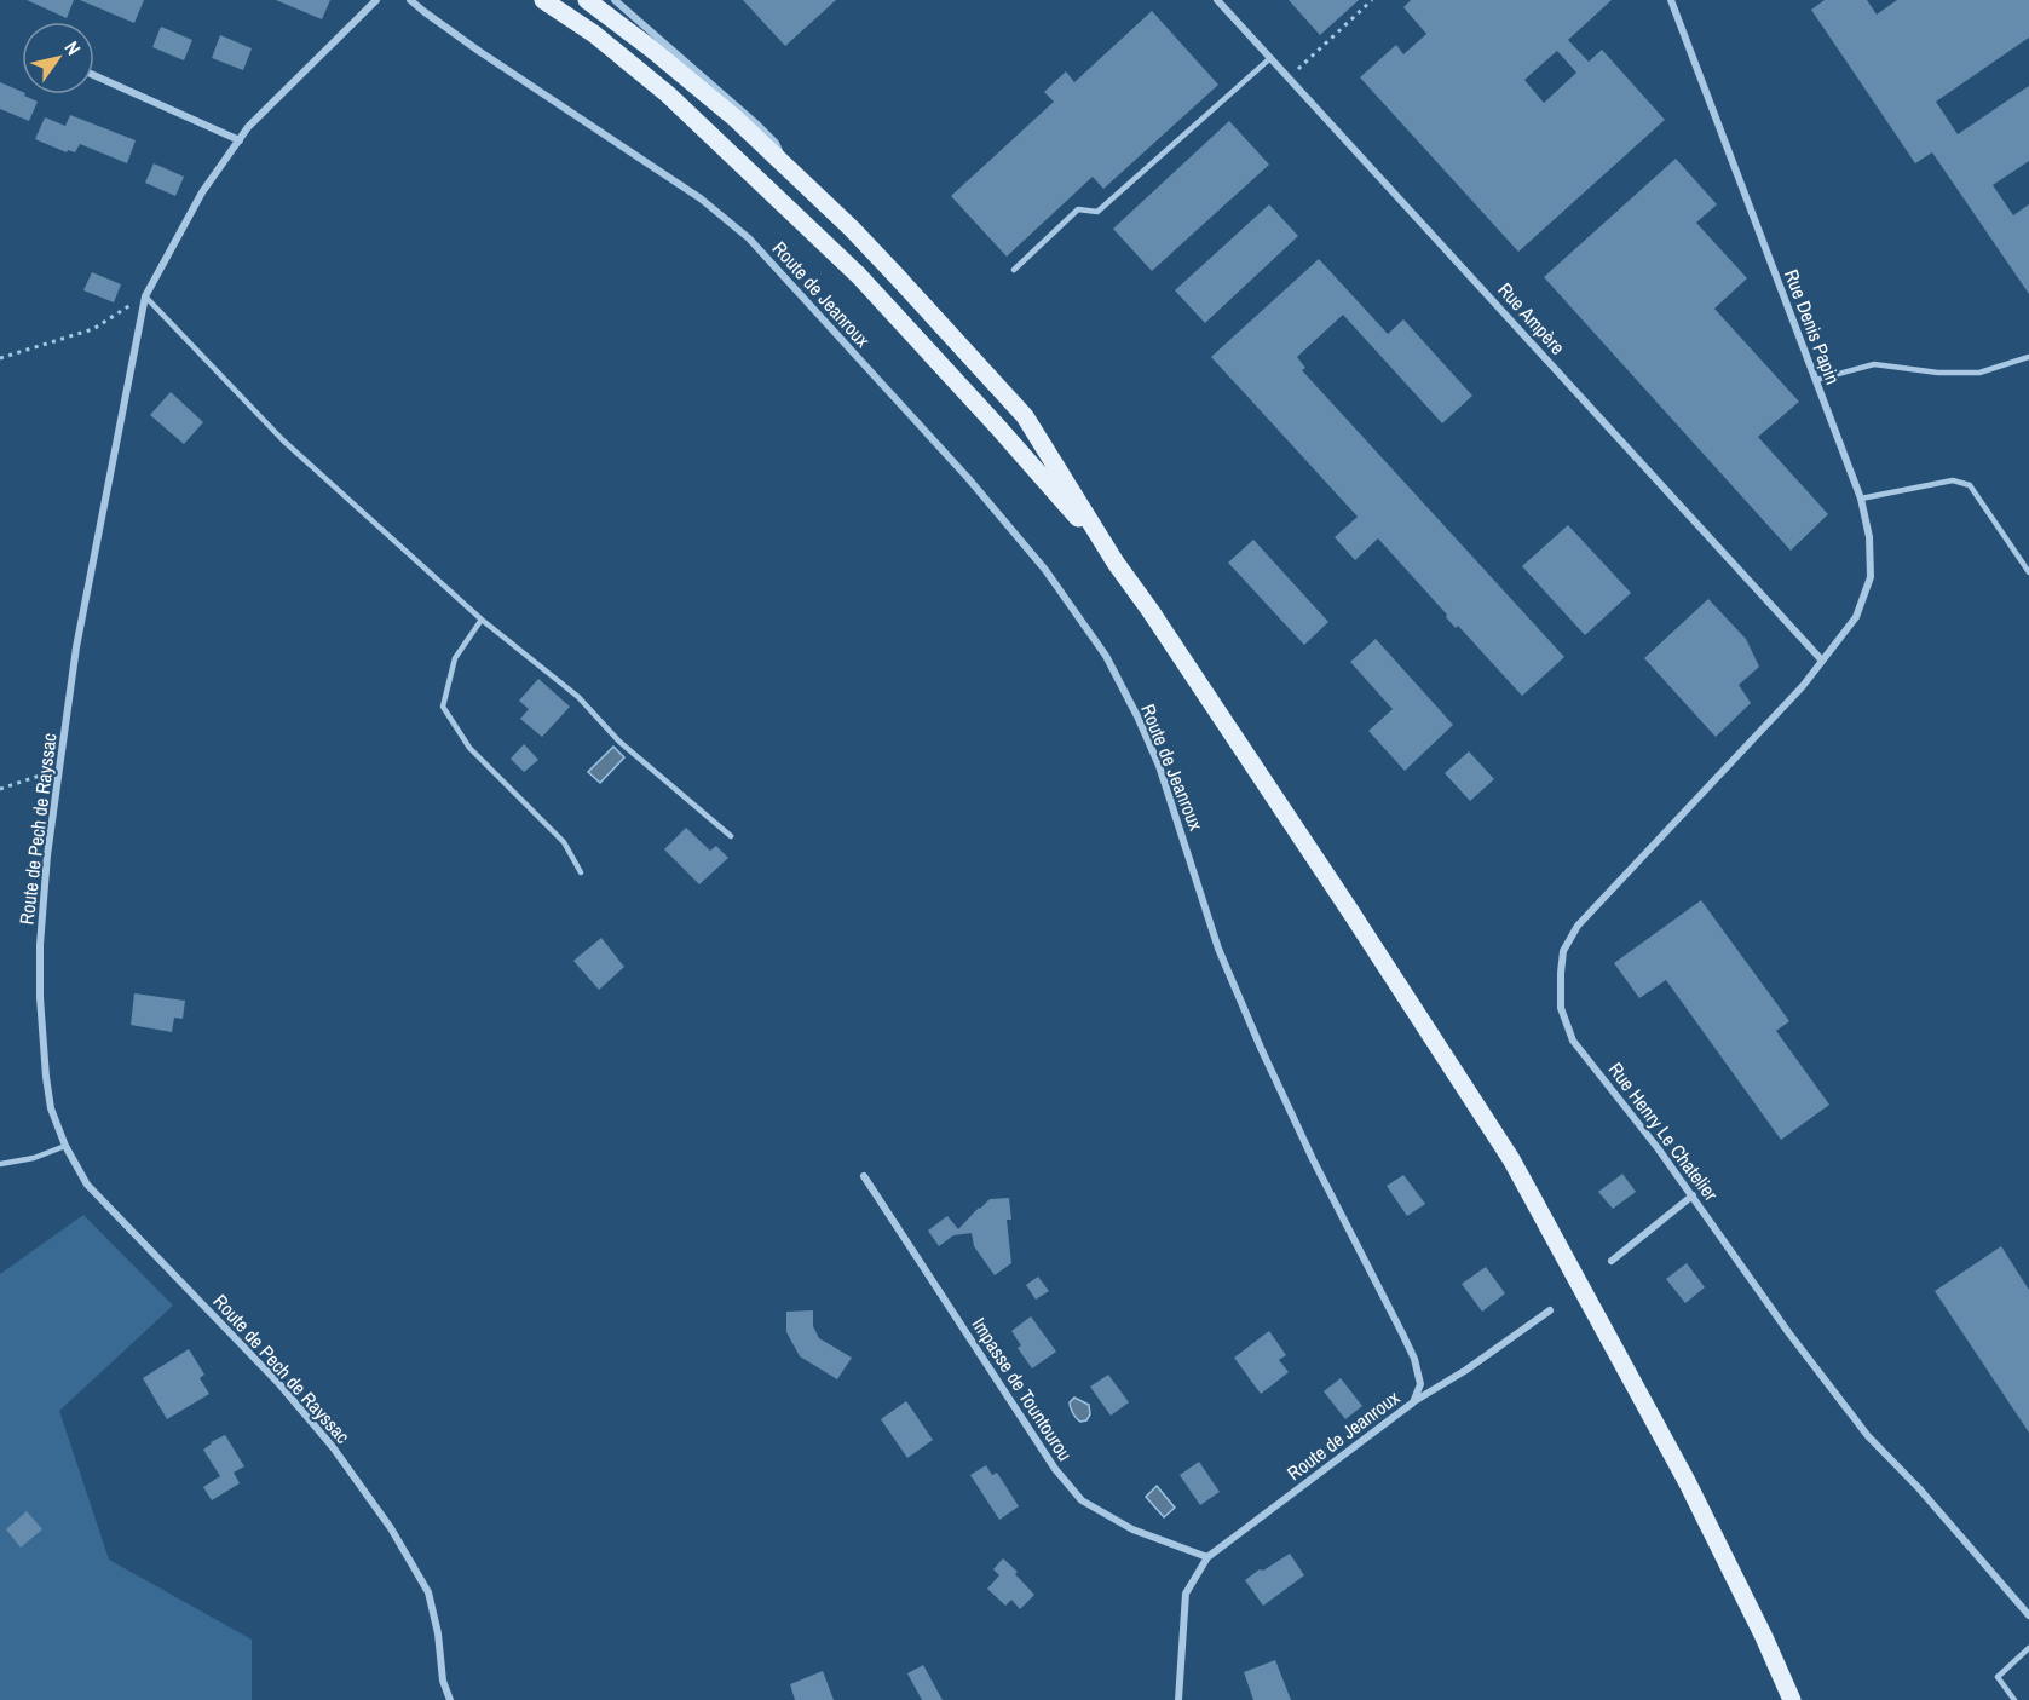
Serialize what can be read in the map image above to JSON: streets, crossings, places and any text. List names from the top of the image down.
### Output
{
  "streets": {
    "street": [
      "Route de Jeanroux",
      "Rue Ampère",
      "Rue Denis Papin",
      "Route de Pech de Rayssac",
      "Rue Henry Le Chatelier",
      "Impasse de Tountourou"
    ]
  },
  "crossings": [
    ["Route de Jeanroux", "Impasse de Tountourou"],
    ["Rue Ampère", "Rue Denis Papin"],
    ["Rue Ampère", "Rue Henry Le Chatelier"],
    ["Rue Denis Papin", "Rue Henry Le Chatelier"]
  ],
  "north": "top right"
}
